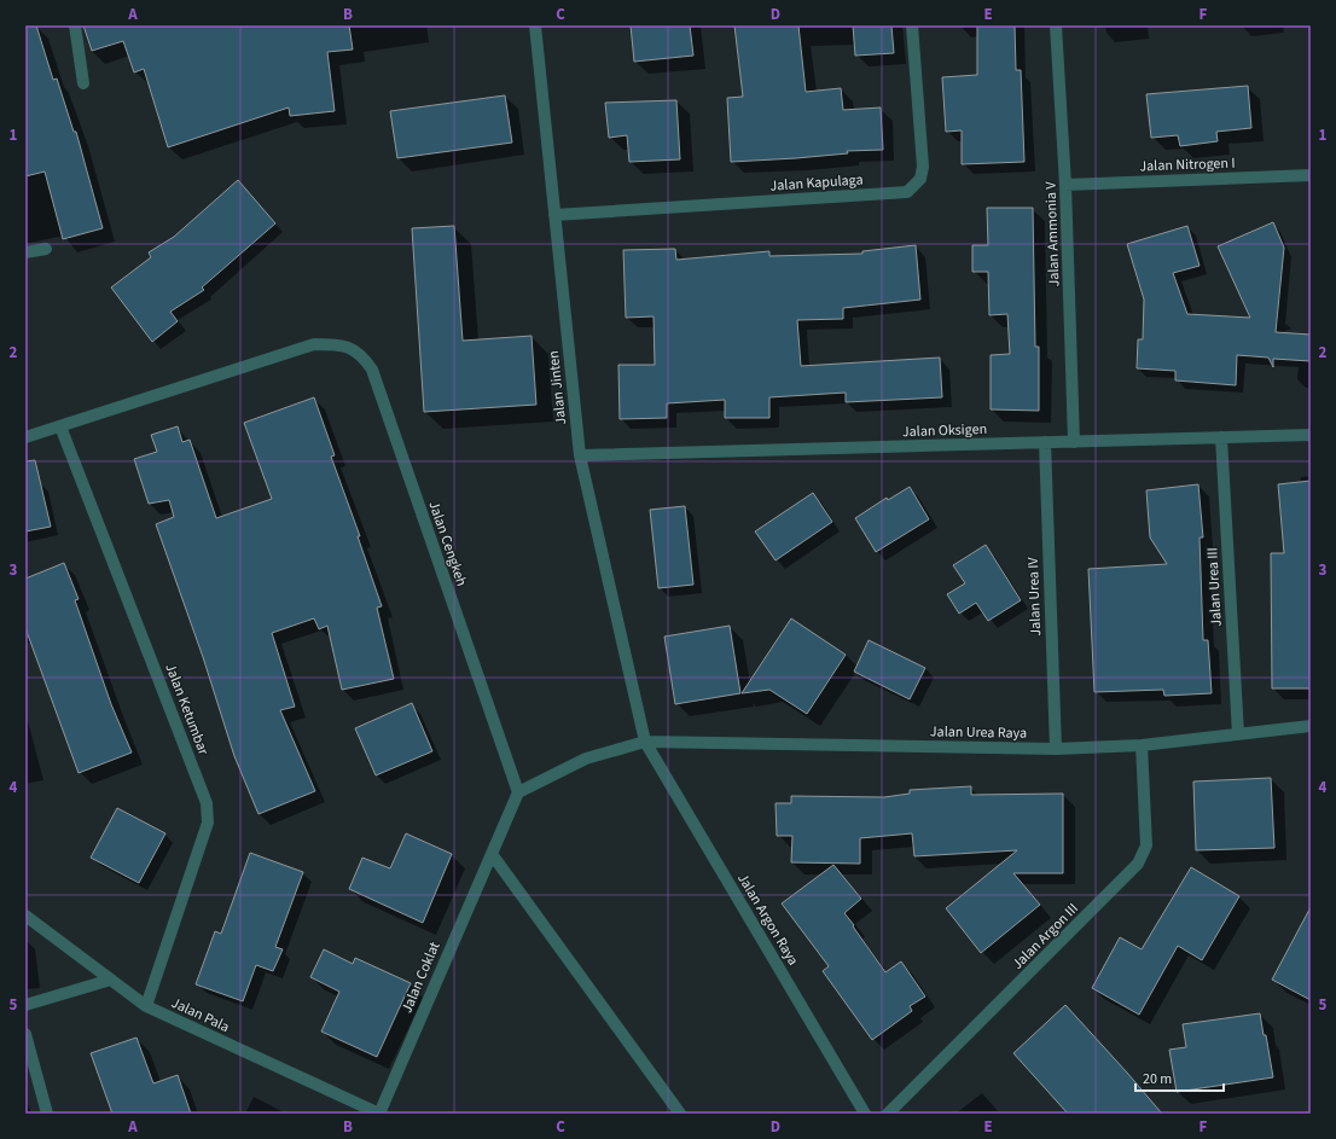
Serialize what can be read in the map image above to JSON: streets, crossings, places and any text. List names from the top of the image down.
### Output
{
  "streets": {
    "street": [
      "Jalan Nitrogen I",
      "Jalan Kapulaga",
      "Jalan Ammonia V",
      "Jalan Jinten",
      "Jalan Oksigen",
      "Jalan Cengkeh",
      "Jalan Urea III",
      "Jalan Urea IV",
      "Jalan Ketumbar",
      "Jalan Urea Raya",
      "Jalan Argon Raya",
      "Jalan Argon III",
      "Jalan Coklat",
      "Jalan Pala"
    ]
  },
  "crossings": [
    ["Jalan Nitrogen I", "Jalan Ammonia V"],
    ["Jalan Kapulaga", "Jalan Jinten"],
    ["Jalan Ammonia V", "Jalan Oksigen"],
    ["Jalan Jinten", "Jalan Oksigen"],
    ["Jalan Jinten", "Jalan Urea Raya"],
    ["Jalan Jinten", "Jalan Argon Raya"],
    ["Jalan Oksigen", "Jalan Urea III"],
    ["Jalan Oksigen", "Jalan Urea IV"],
    ["Jalan Cengkeh", "Jalan Ketumbar"],
    ["Jalan Cengkeh", "Jalan Urea Raya"],
    ["Jalan Cengkeh", "Jalan Coklat"],
    ["Jalan Urea III", "Jalan Urea Raya"],
    ["Jalan Urea IV", "Jalan Urea Raya"],
    ["Jalan Ketumbar", "Jalan Pala"],
    ["Jalan Urea Raya", "Jalan Argon Raya"],
    ["Jalan Urea Raya", "Jalan Argon III"],
    ["Jalan Urea Raya", "Jalan Coklat"],
    ["Jalan Coklat", "Jalan Pala"]
  ],
  "scale_bar": "20 m",
  "grid": {
    "columns": [
      "A",
      "B",
      "C",
      "D",
      "E",
      "F"
    ],
    "rows": [
      "1",
      "2",
      "3",
      "4",
      "5"
    ]
  }
}
